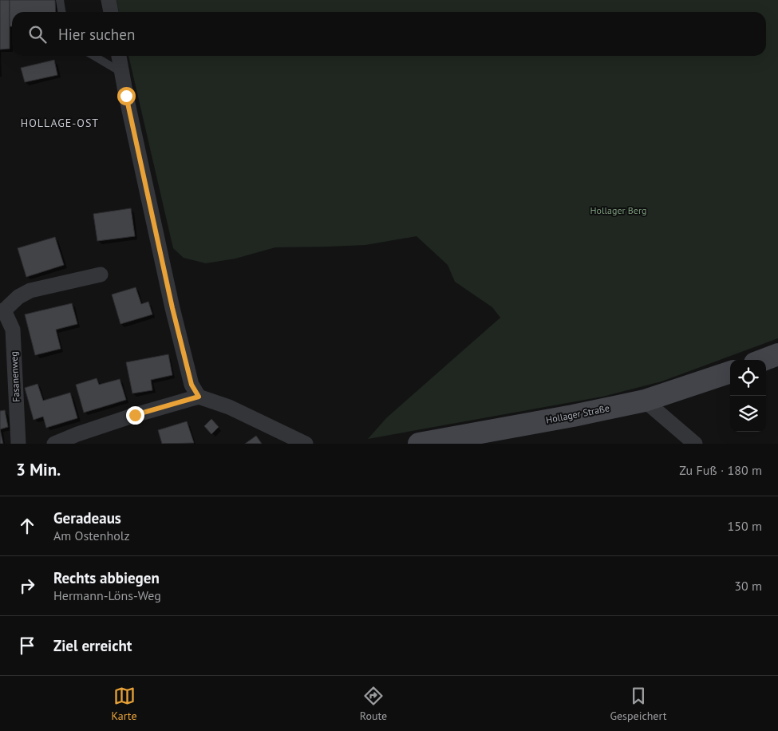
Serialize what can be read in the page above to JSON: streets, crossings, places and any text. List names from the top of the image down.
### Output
{
  "streets": {
    "main road": ["Hollager Straße"],
    "street": ["Fasanenweg"]
  },
  "districts": ["HOLLAGE-OST"],
  "parks": ["Hollager Berg"],
  "page": {
    "search": "Hier suchen",
    "heading": ["3 Min.", "Zu Fuß · 180 m"],
    "list": [
      ["Geradeaus", "Am Ostenholz", "150 m"],
      ["Rechts abbiegen", "Hermann-Löns-Weg", "30 m"],
      "Ziel erreicht"
    ],
    "nav": ["Karte", "Route", "Gespeichert"]
  }
}
